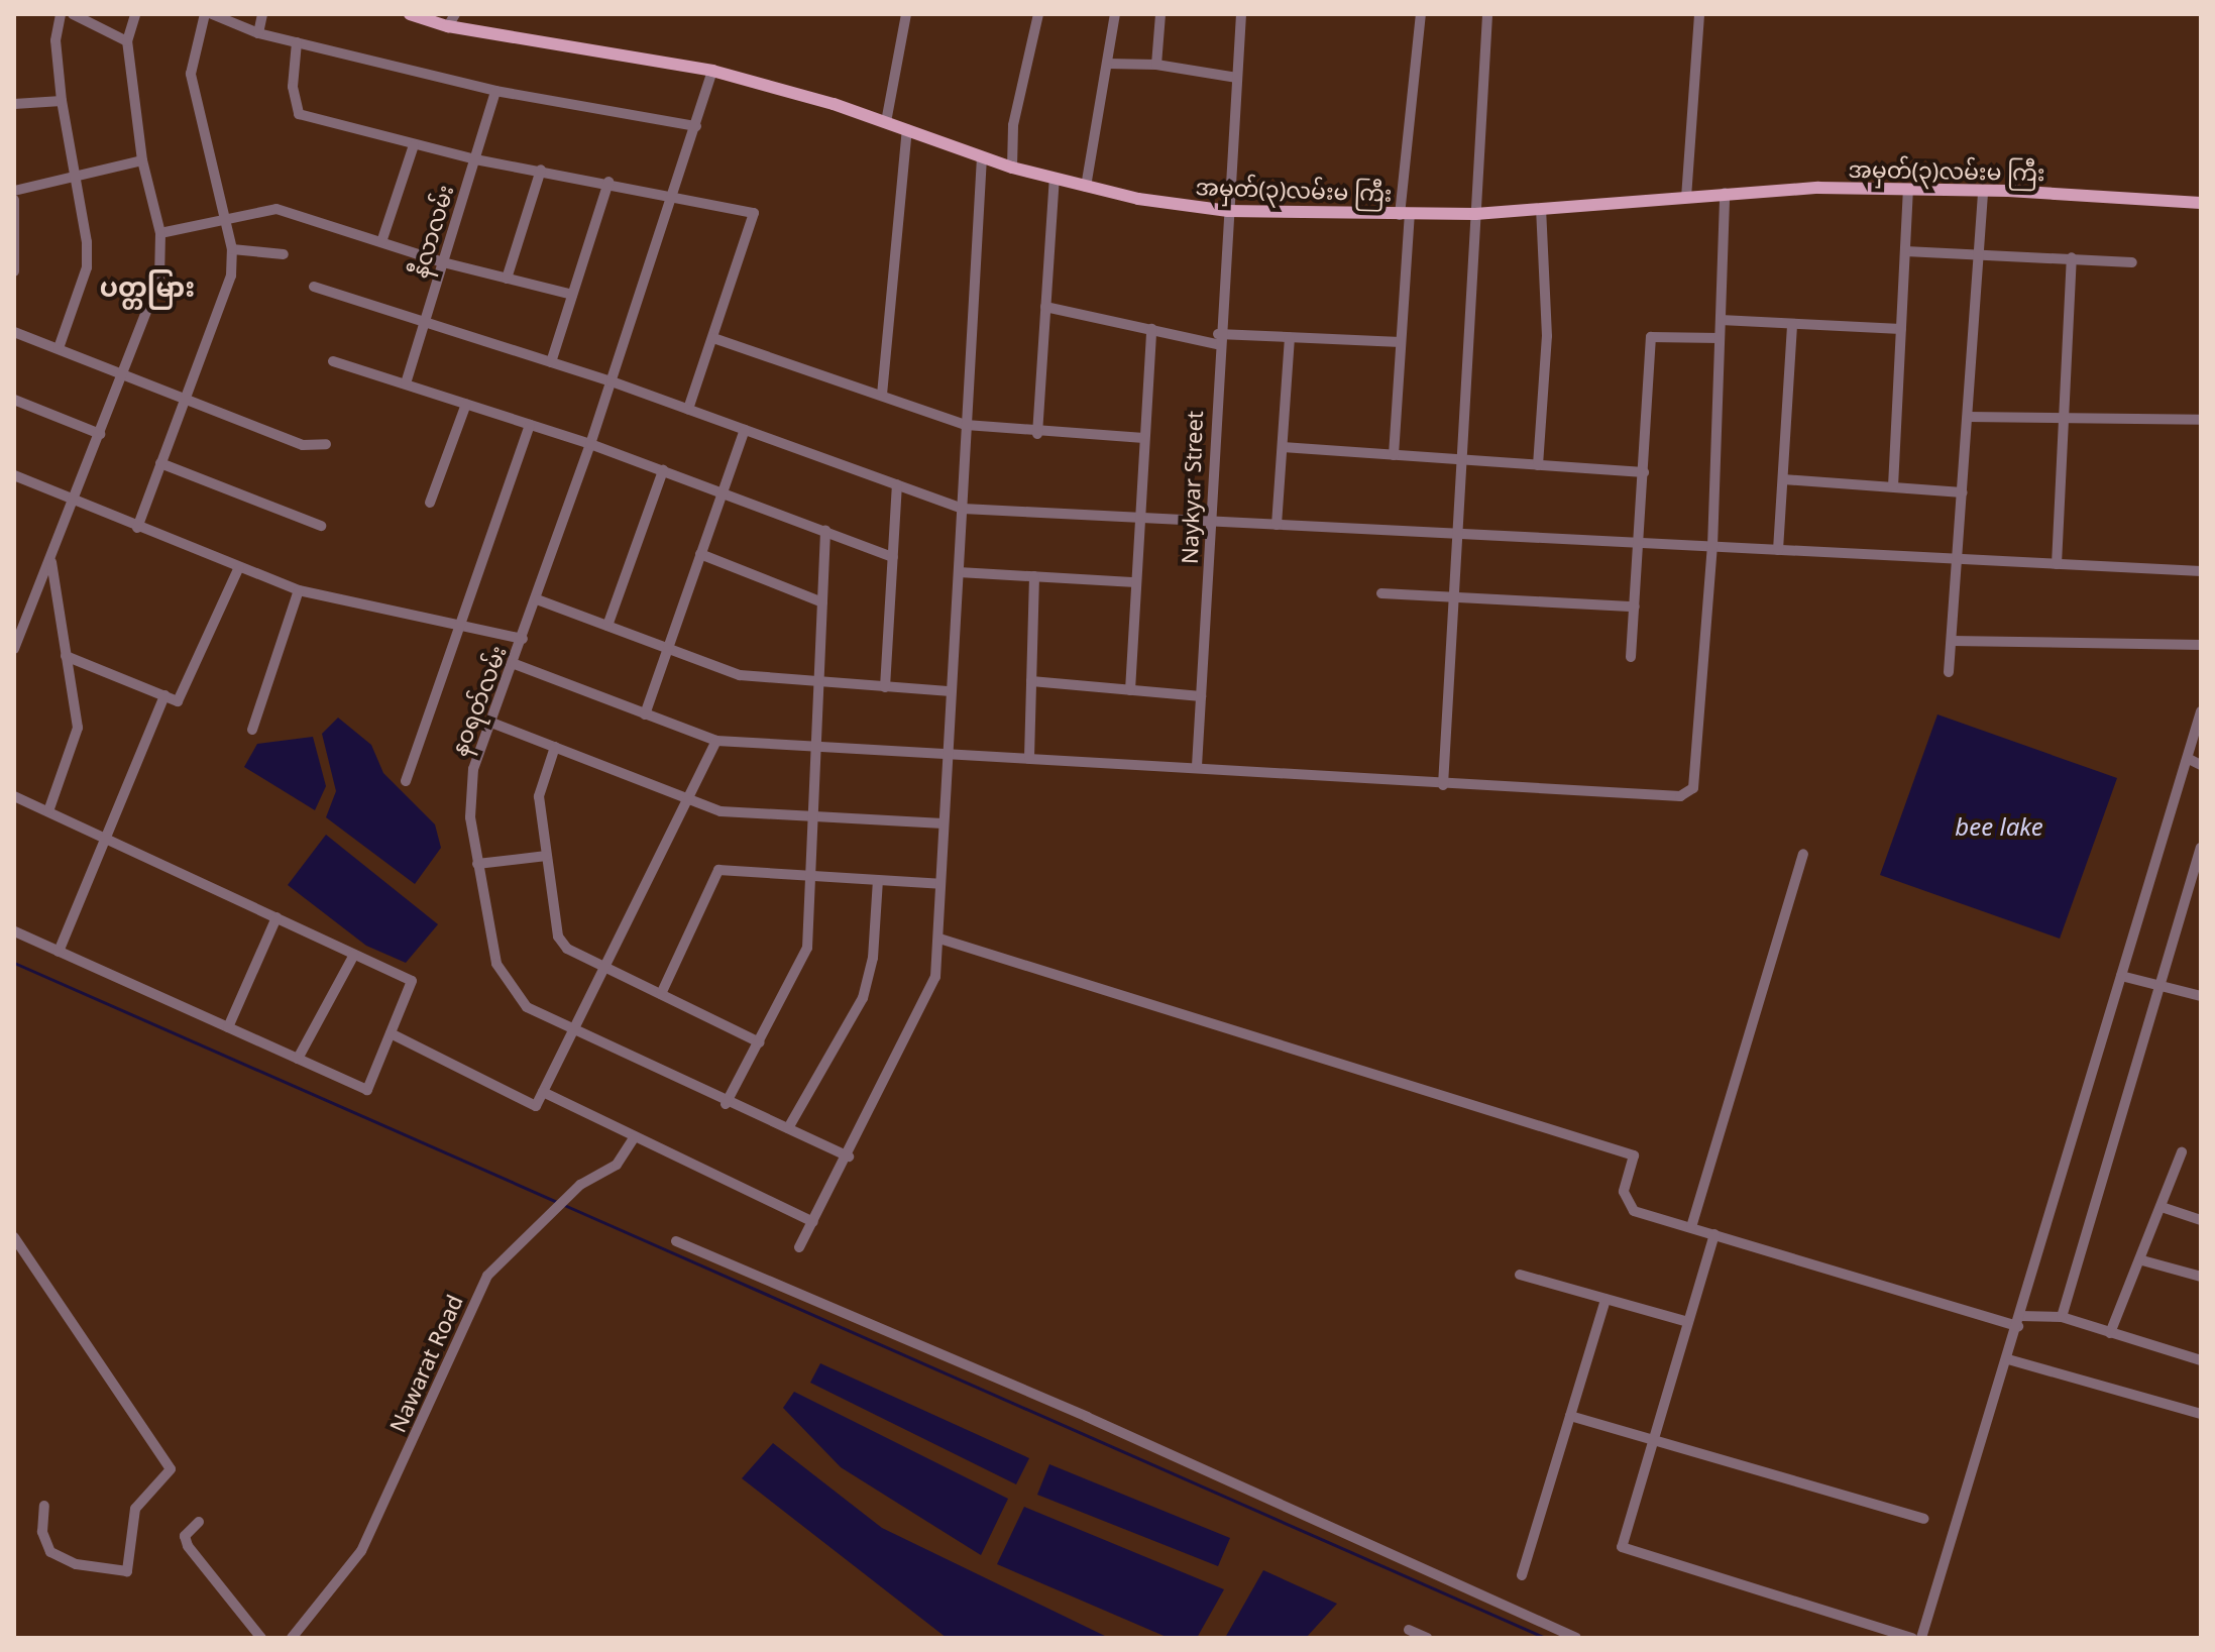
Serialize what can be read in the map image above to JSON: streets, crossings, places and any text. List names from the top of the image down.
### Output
{
  "streets": {
    "main road": ["အမှတ်(၃)လမ်းမ ကြီး"],
    "street": [
      "နီလာလမ်း",
      "Naykyar Street",
      "နဝရတ်လမ်း",
      "Nawarat Road"
    ]
  },
  "crossings": [
    ["အမှတ်(၃)လမ်းမ ကြီး", "Naykyar Street"],
    ["အမှတ်(၃)လမ်းမ ကြီး", "နဝရတ်လမ်း"]
  ],
  "districts": ["ပတ္တမြား"],
  "water": ["bee lake"]
}
